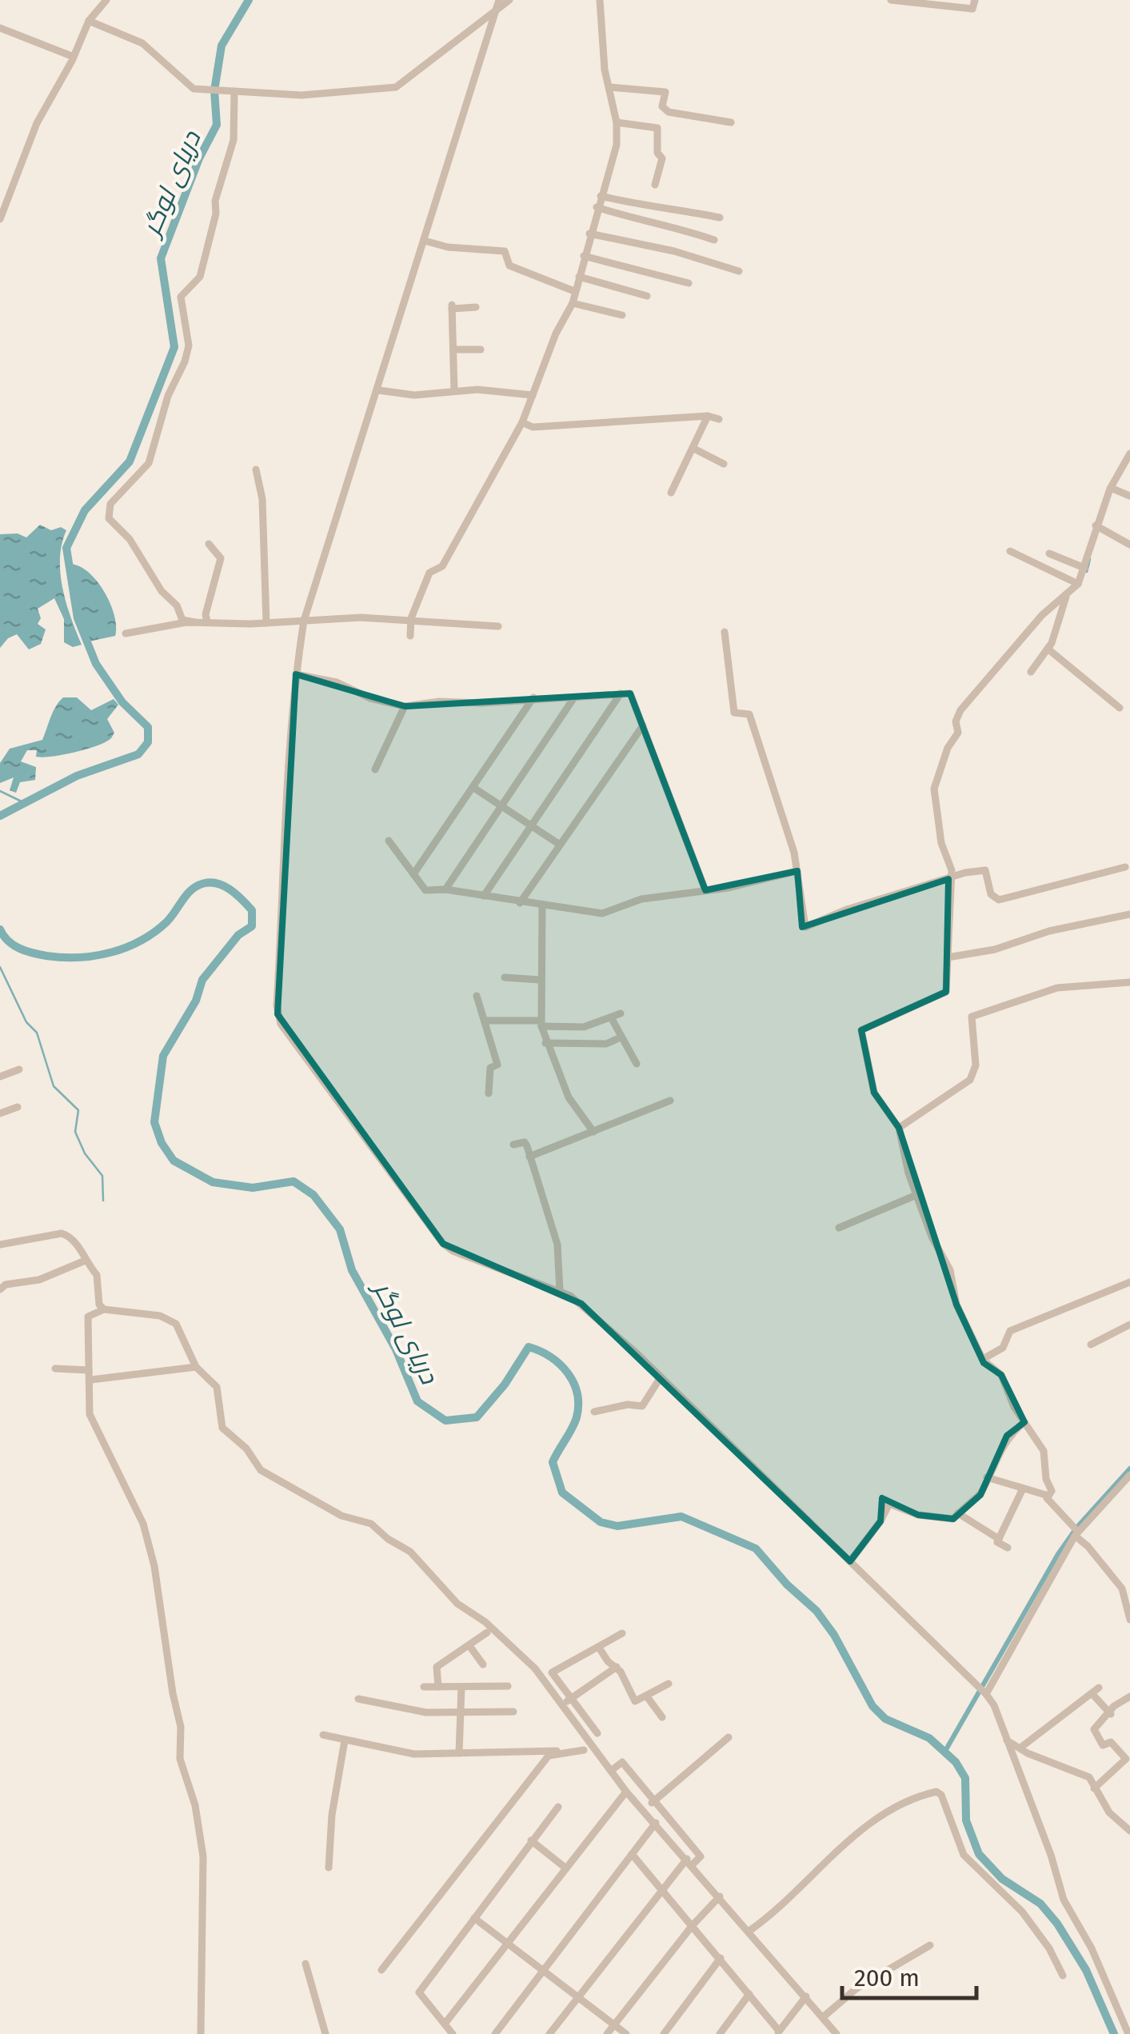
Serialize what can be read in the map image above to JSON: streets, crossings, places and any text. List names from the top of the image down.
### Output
{
  "water": ["دریای لوگر"],
  "scale_bar": "200 m"
}
